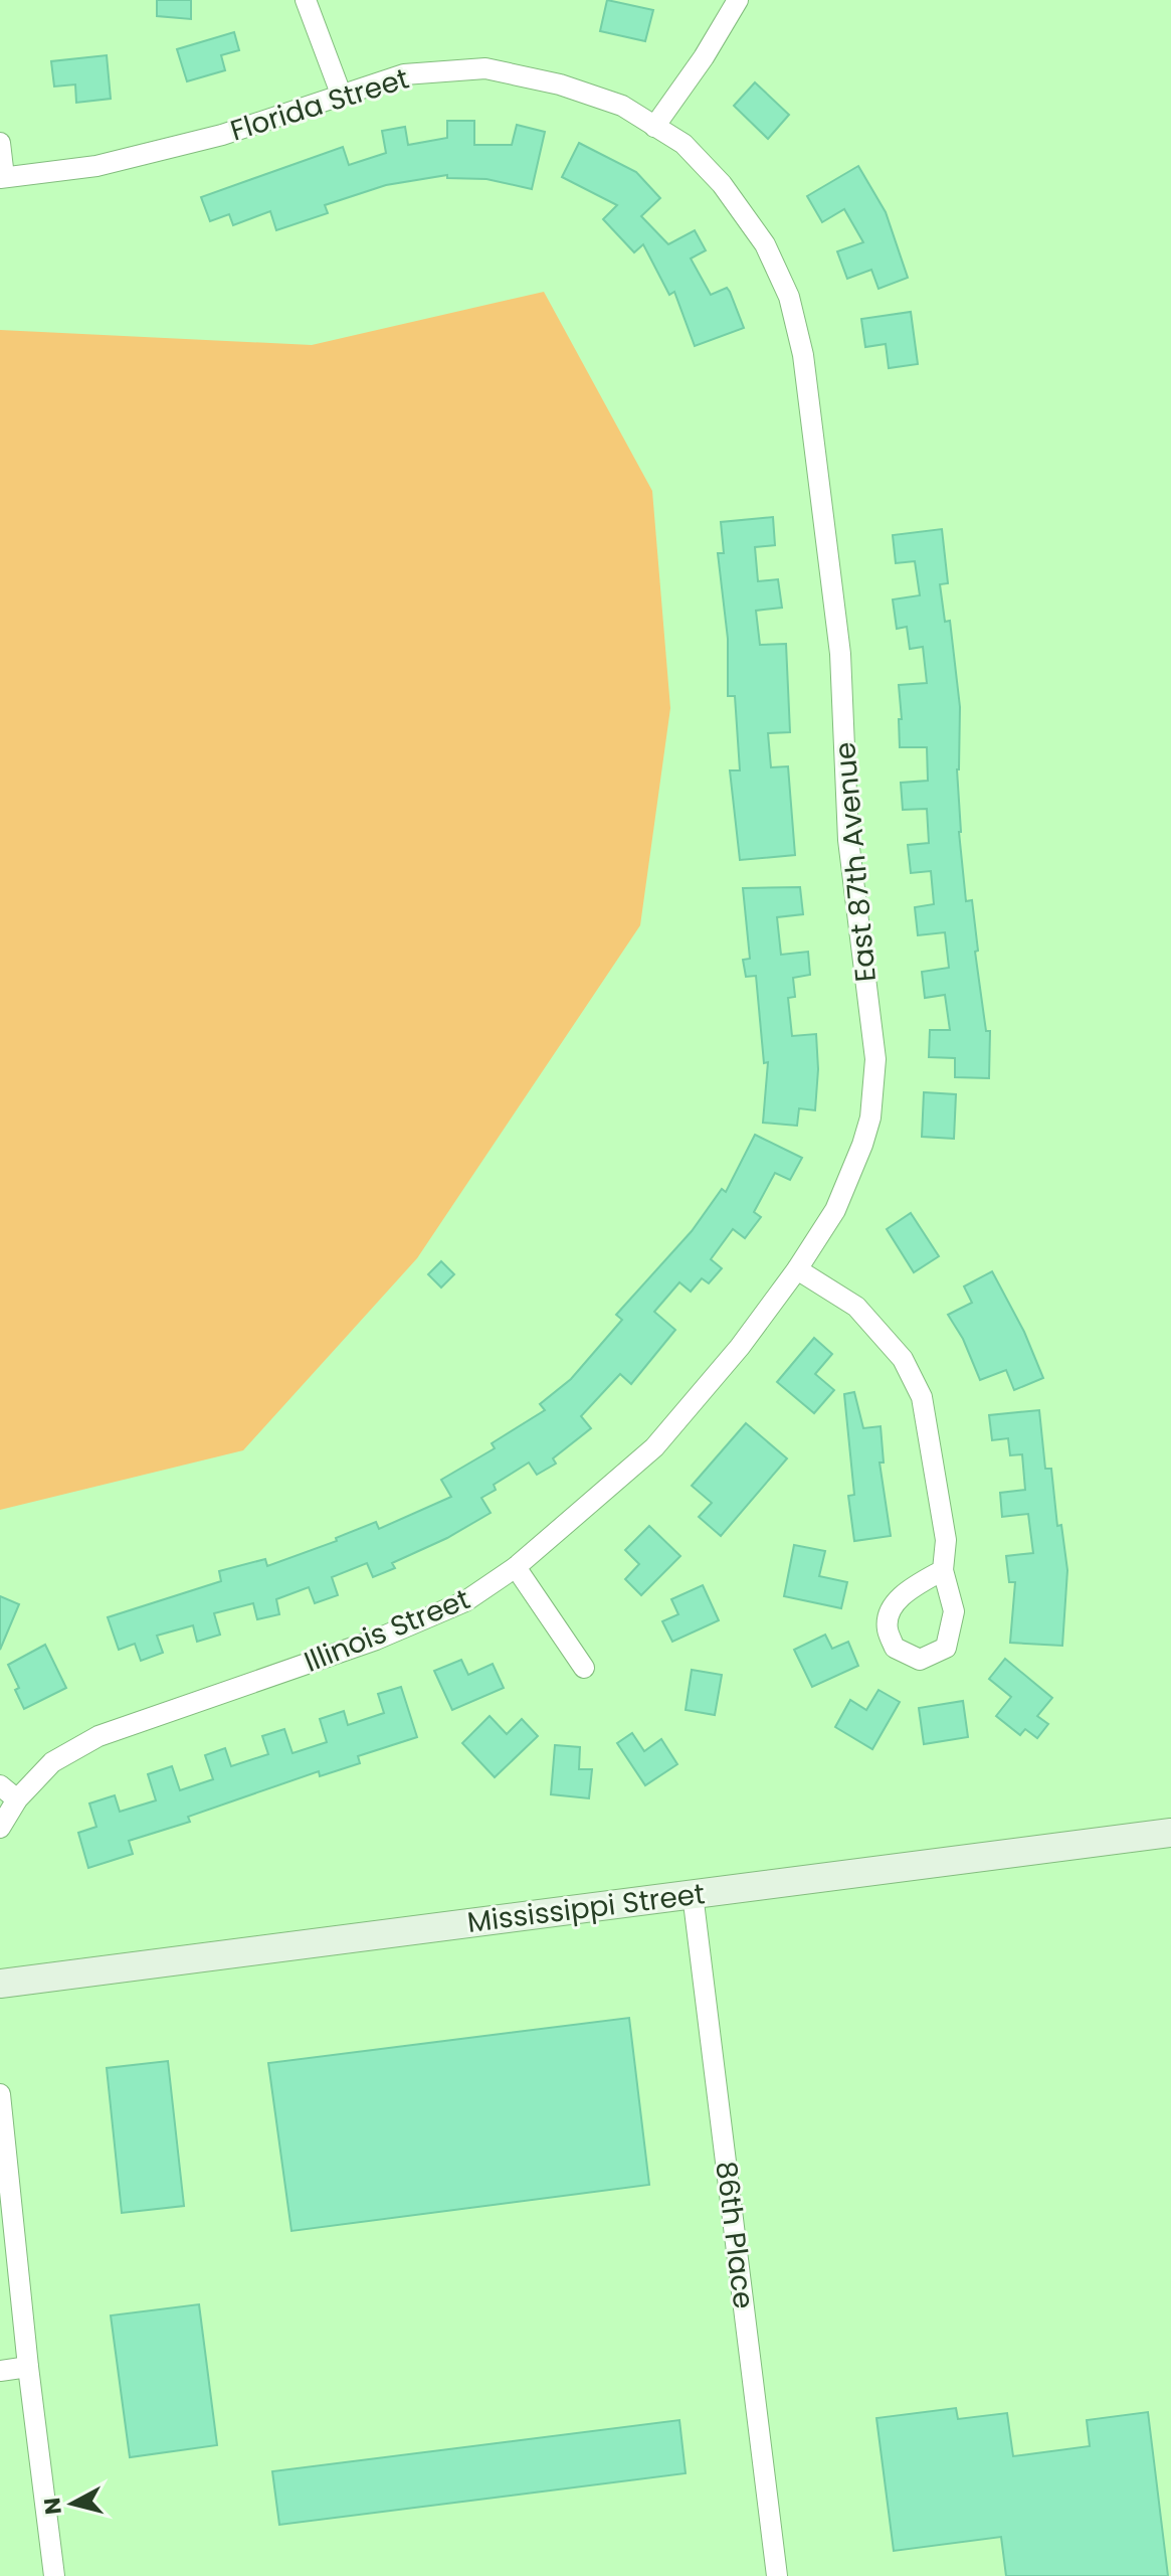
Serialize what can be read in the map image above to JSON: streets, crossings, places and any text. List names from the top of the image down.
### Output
{
  "streets": {
    "street": [
      "Florida Street",
      "East 87th Avenue",
      "Illinois Street",
      "Mississippi Street",
      "86th Place"
    ]
  },
  "crossings": [
    ["Florida Street", "East 87th Avenue"],
    ["East 87th Avenue", "Illinois Street"],
    ["Mississippi Street", "86th Place"]
  ],
  "north": "left"
}
